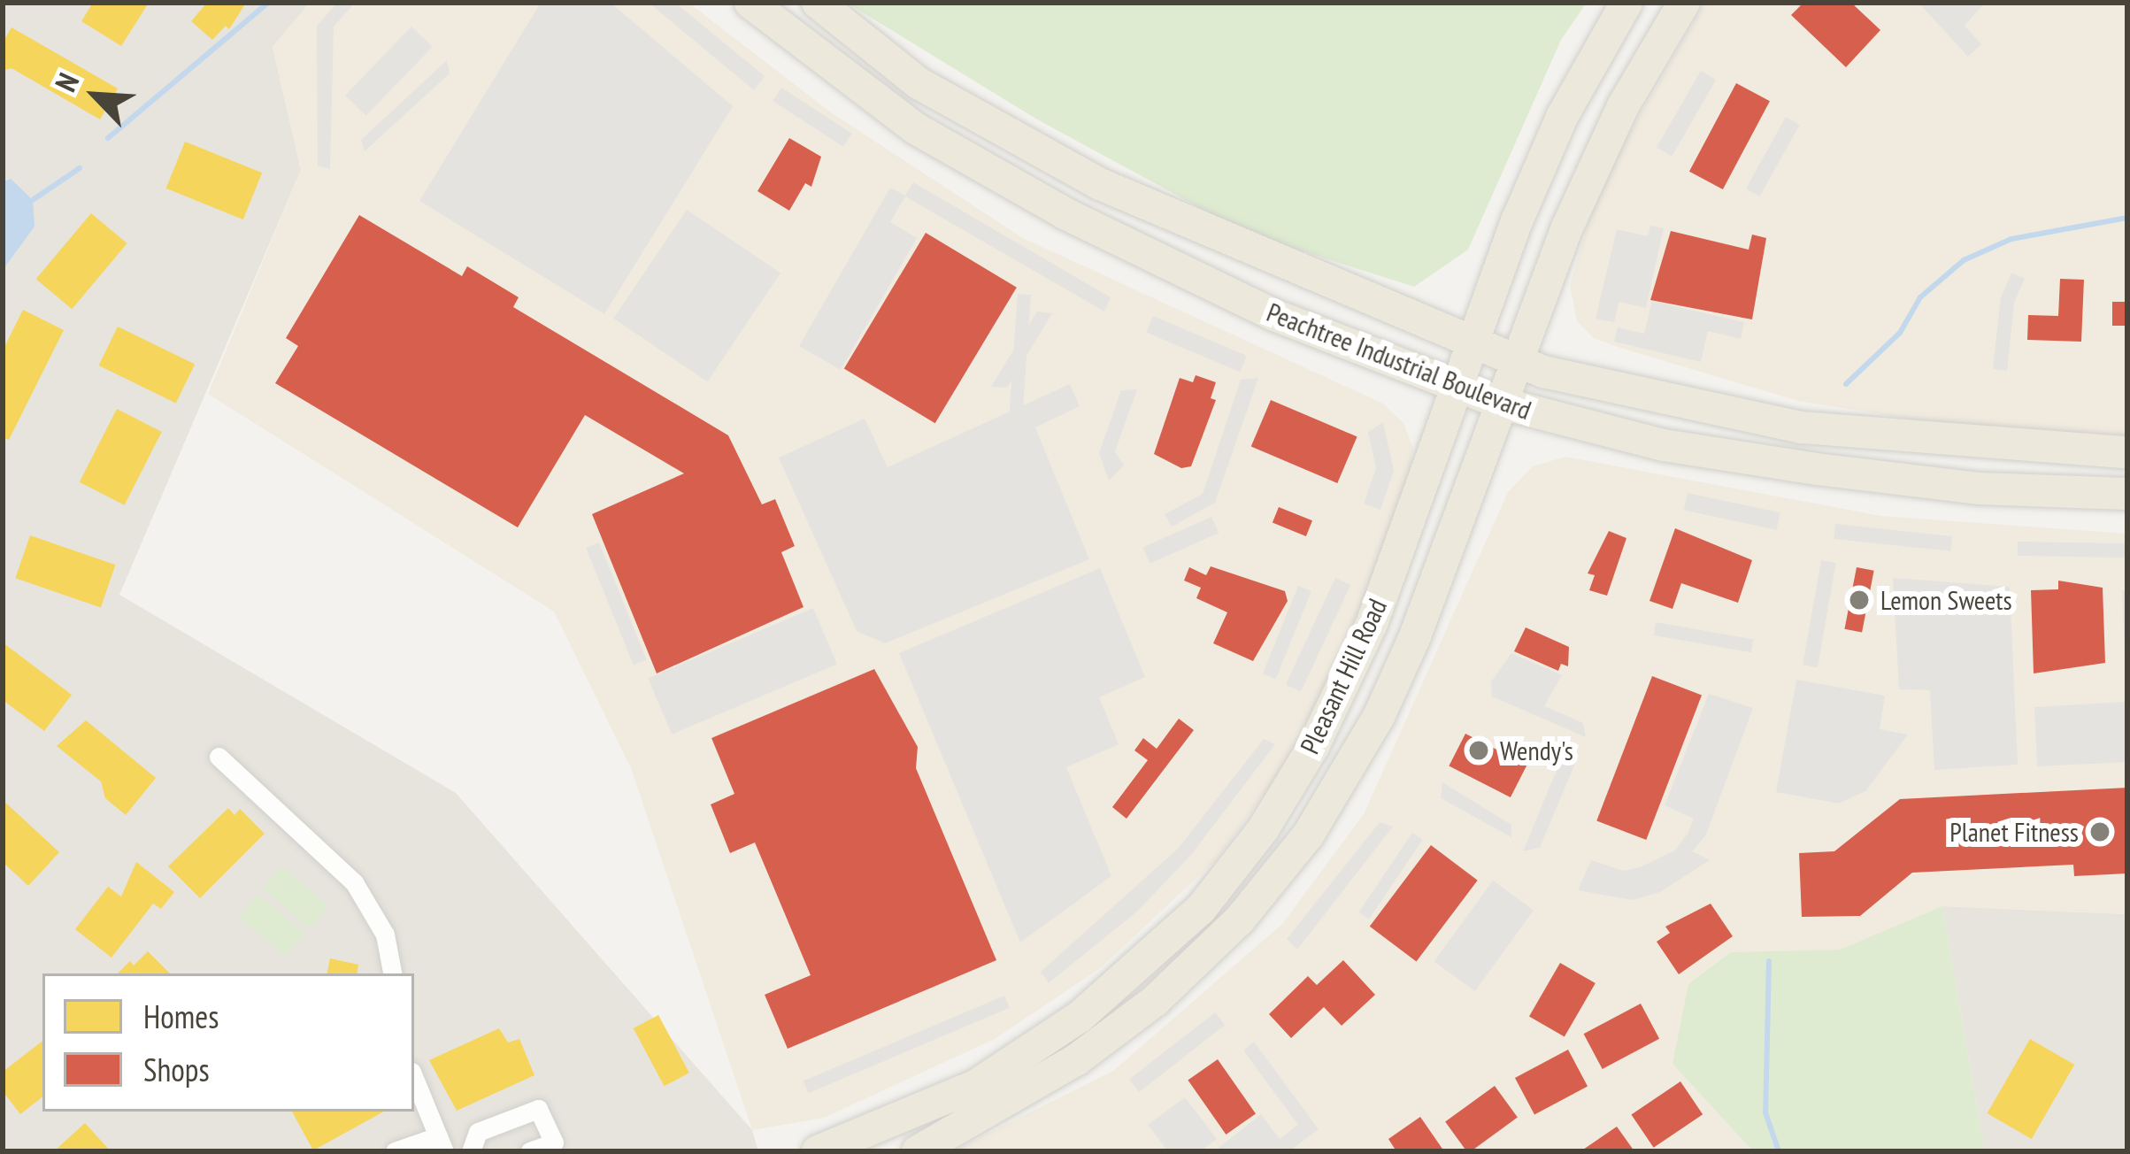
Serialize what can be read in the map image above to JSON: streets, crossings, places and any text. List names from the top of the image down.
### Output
{
  "streets": {
    "highway": ["Peachtree Industrial Boulevard", "Pleasant Hill Road"]
  },
  "crossings": [
    ["Peachtree Industrial Boulevard", "Pleasant Hill Road"]
  ],
  "places": ["Lemon Sweets", "Wendy's", "Planet Fitness"],
  "legend": ["Homes", "Shops"],
  "north": "top left"
}
